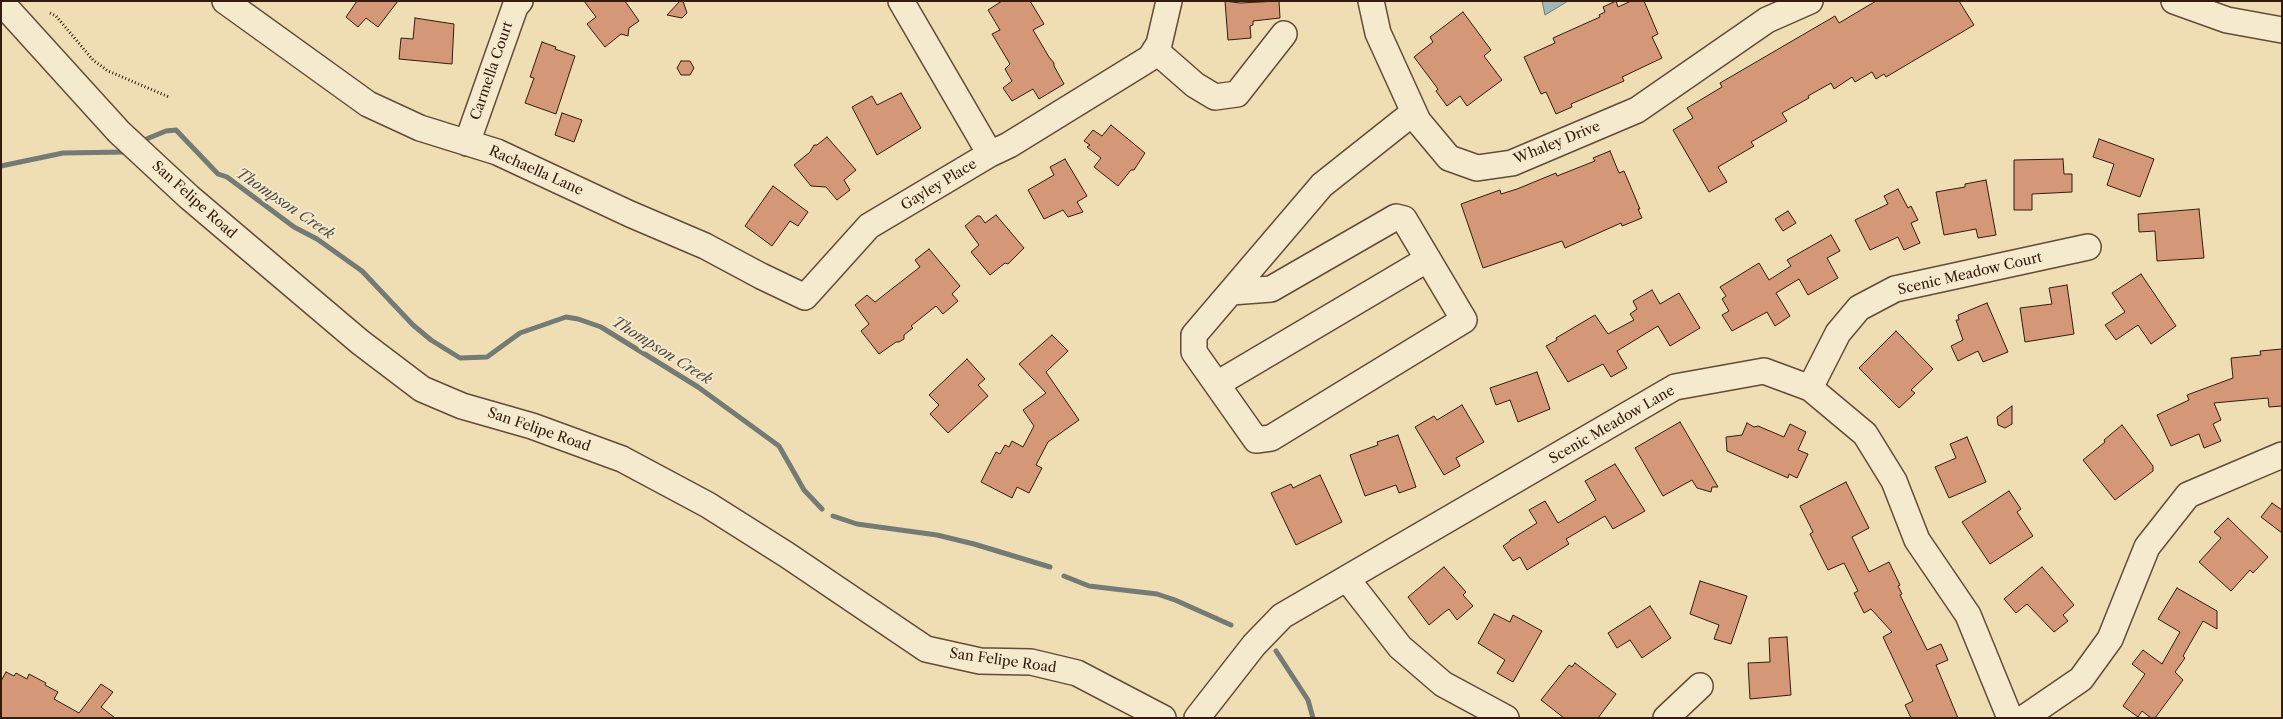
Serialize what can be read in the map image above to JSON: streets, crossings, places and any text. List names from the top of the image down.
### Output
{
  "streets": {
    "street": [
      "Carmella Court",
      "Whaley Drive",
      "Rachaella Lane",
      "Gayley Place",
      "San Felipe Road",
      "Scenic Meadow Court",
      "Scenic Meadow Lane"
    ]
  },
  "crossings": [
    ["Carmella Court", "Rachaella Lane"],
    ["Rachaella Lane", "Gayley Place"],
    ["Scenic Meadow Court", "Scenic Meadow Lane"]
  ],
  "water": ["Thompson Creek"]
}
